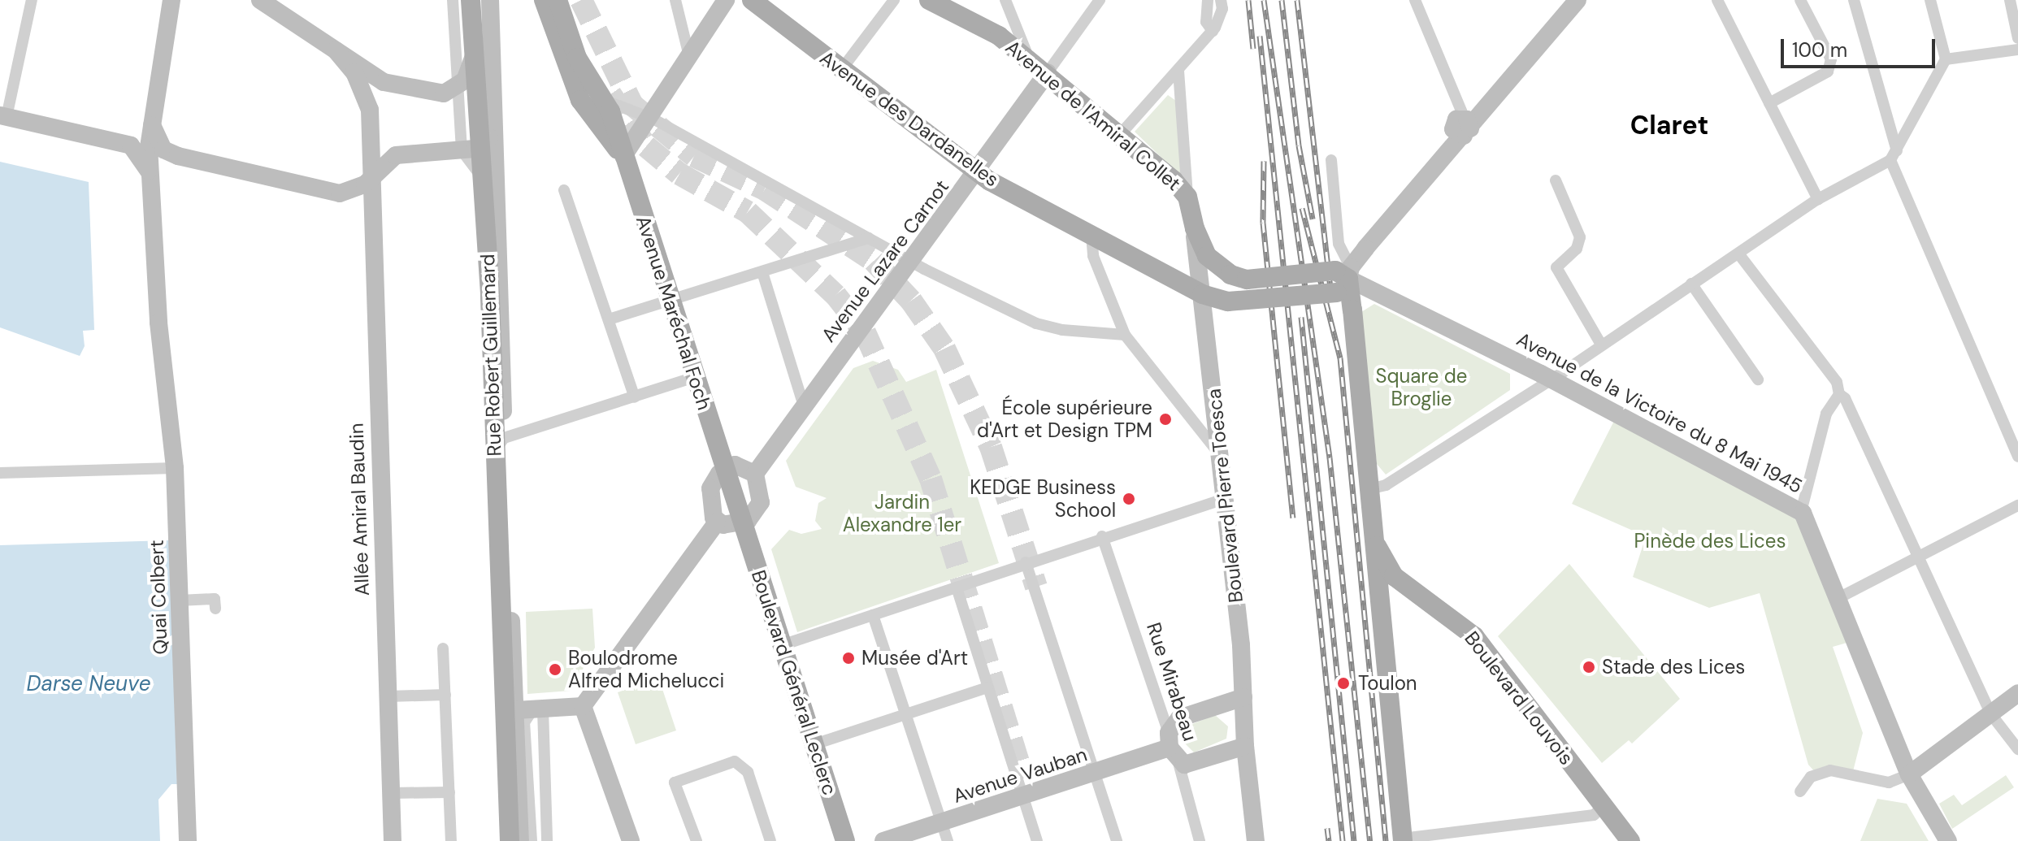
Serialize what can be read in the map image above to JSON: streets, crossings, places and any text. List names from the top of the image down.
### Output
{
  "streets": {
    "main road": [
      "Avenue de l'Amiral Collet",
      "Avenue des Dardanelles",
      "Avenue Maréchal Foch",
      "Rue Robert Guillemard",
      "Boulevard Général Leclerc",
      "Boulevard Louvois"
    ],
    "street": [
      "Avenue Lazare Carnot",
      "Avenue de la Victoire du 8 Mai 1945",
      "Boulevard Pierre Toesca",
      "Allée Amiral Baudin",
      "Quai Colbert",
      "Rue Mirabeau",
      "Avenue Vauban"
    ]
  },
  "crossings": [
    ["Avenue de l'Amiral Collet", "Avenue Lazare Carnot"],
    ["Avenue des Dardanelles", "Avenue Lazare Carnot"],
    ["Avenue des Dardanelles", "Boulevard Pierre Toesca"],
    ["Avenue Maréchal Foch", "Boulevard Général Leclerc"],
    ["Rue Mirabeau", "Avenue Vauban"]
  ],
  "districts": ["Claret"],
  "water": ["Darse Neuve"],
  "parks": ["Square de Broglie", "Jardin Alexandre 1er", "Pinède des Lices"],
  "places": [
    "École supérieure d'Art et Design TPM",
    "KEDGE Business School",
    "Musée d'Art",
    "Stade des Lices",
    "Boulodrome Alfred Michelucci",
    "Toulon"
  ],
  "scale_bar": "100 m"
}
